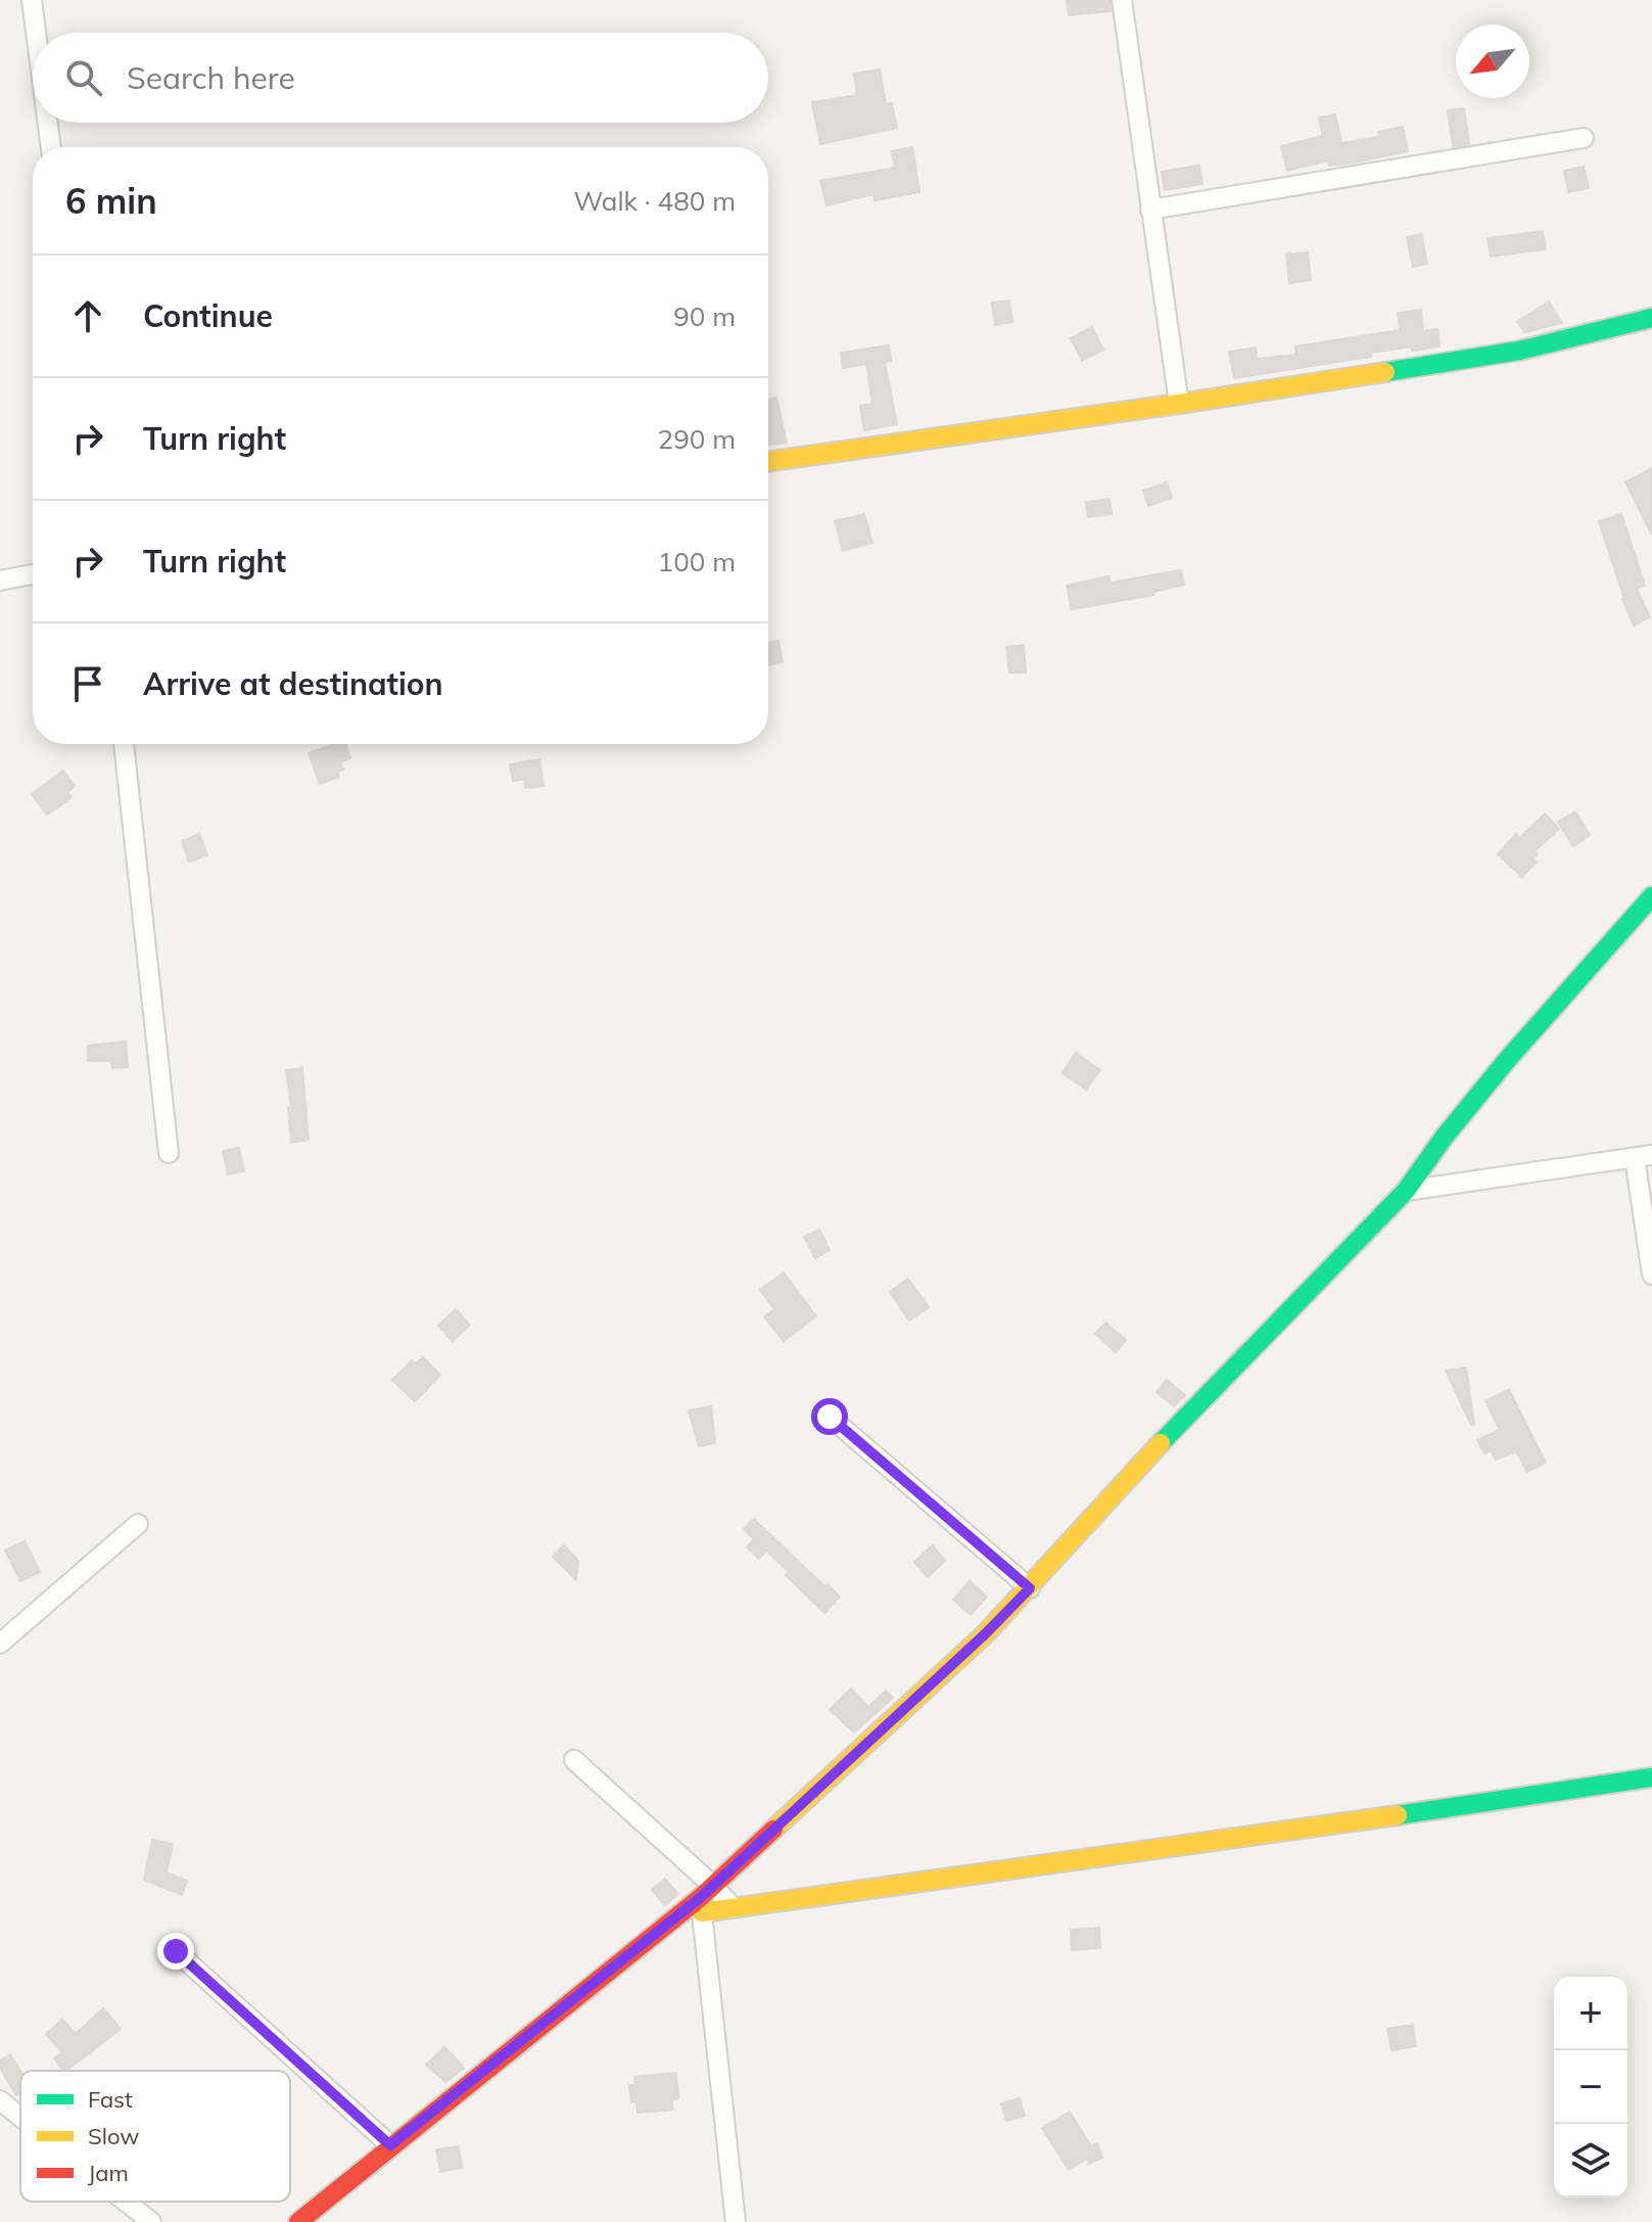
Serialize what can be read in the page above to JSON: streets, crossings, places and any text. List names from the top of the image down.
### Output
{
  "legend": ["Fast", "Slow", "Jam"],
  "north": "bottom left",
  "page": {
    "search": "Search here",
    "heading": ["6 min", "Walk · 480 m"],
    "list": [
      ["Continue", "90 m"],
      ["Turn right", "290 m"],
      ["Turn right", "100 m"],
      "Arrive at destination"
    ],
    "map_buttons": ["+", "−"]
  }
}
